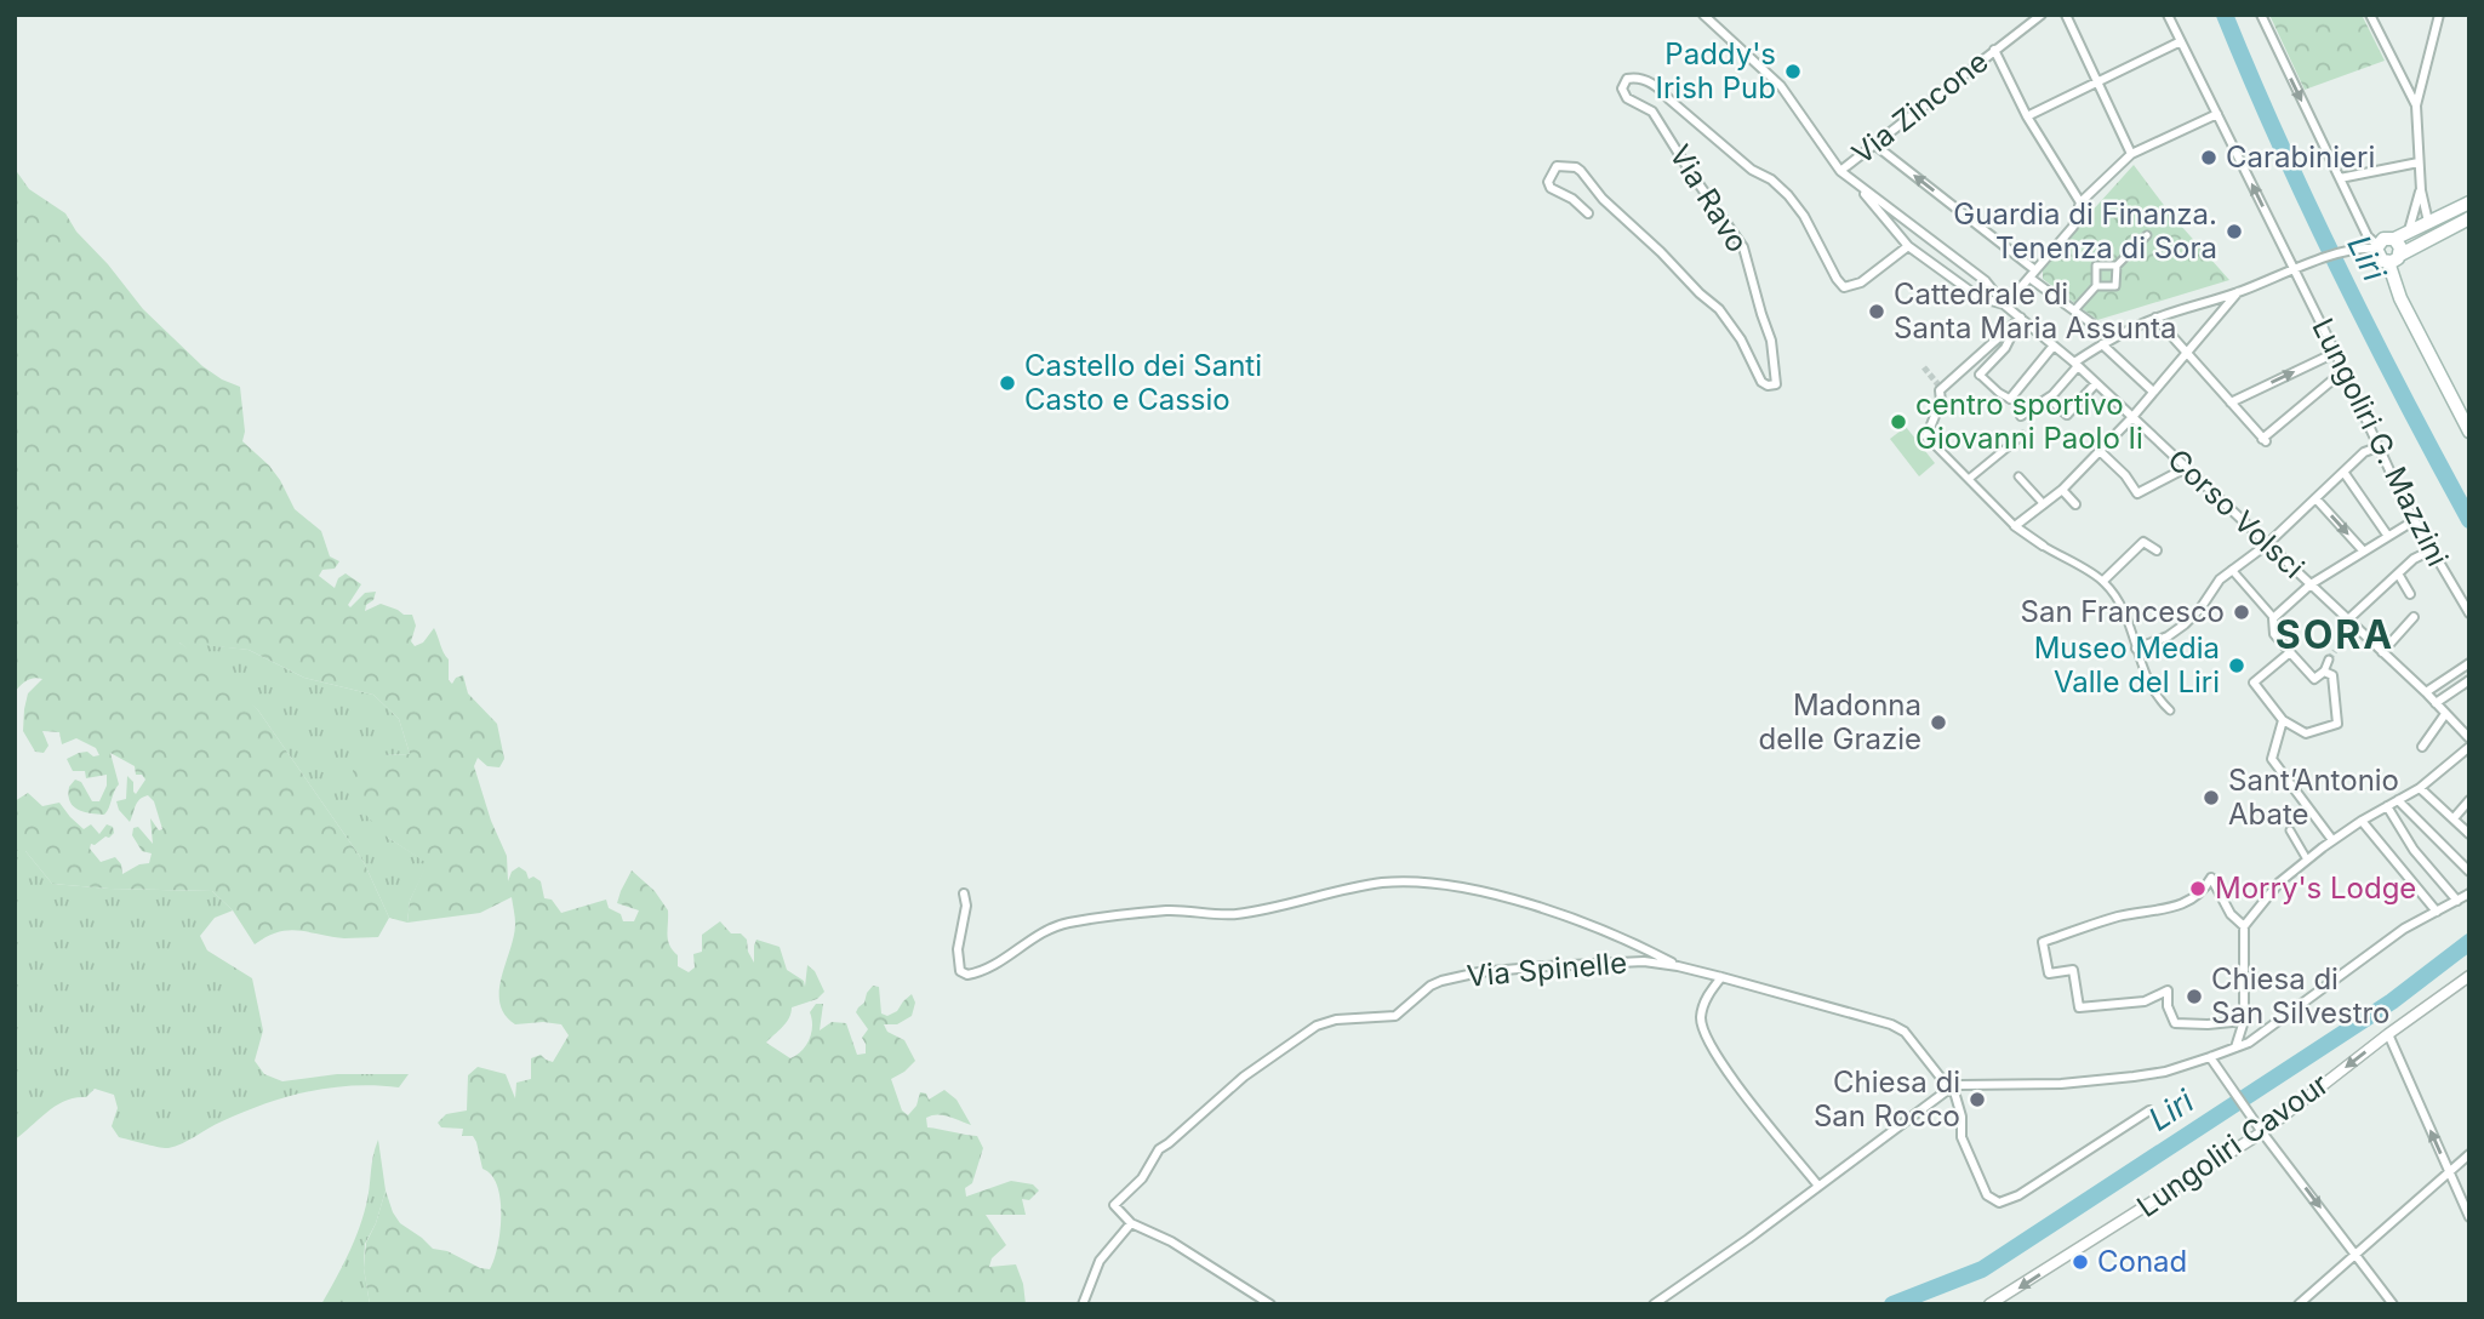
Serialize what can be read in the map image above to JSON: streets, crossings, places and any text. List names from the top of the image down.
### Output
{
  "streets": {
    "street": [
      "Via Zincone",
      "Via Ravo",
      "Lungoliri G. Mazzini",
      "Corso Volsci",
      "Via Spinelle",
      "Lungoliri Cavour"
    ]
  },
  "one_way": ["Lungoliri Cavour"],
  "districts": ["SORA"],
  "water": ["Liri"],
  "places": [
    "Paddy's Irish Pub",
    "Carabinieri",
    "Guardia di Finanza. Tenenza di Sora",
    "Cattedrale di Santa Maria Assunta",
    "Castello dei Santi Casto e Cassio",
    "centro sportivo Giovanni Paolo Ii",
    "San Francesco",
    "Museo Media Valle del Liri",
    "Madonna delle Grazie",
    "Sant’Antonio Abate",
    "Morry's Lodge",
    "Chiesa di San Silvestro",
    "Chiesa di San Rocco",
    "Conad"
  ]
}
